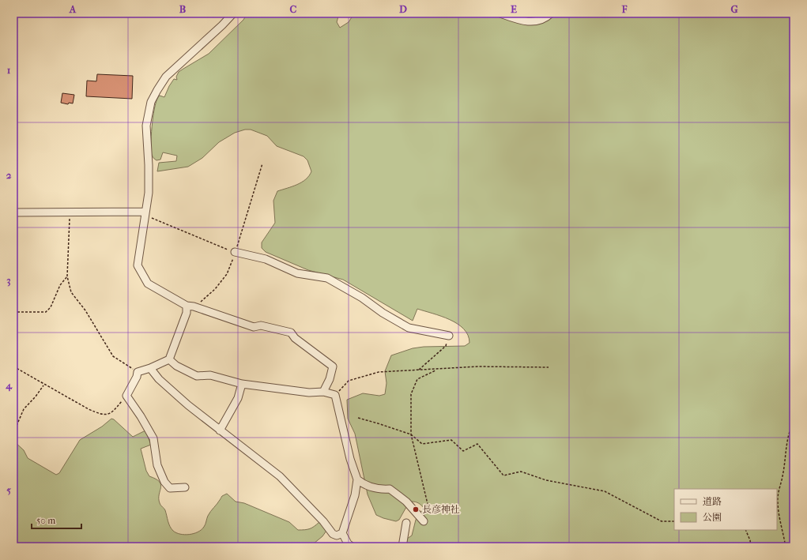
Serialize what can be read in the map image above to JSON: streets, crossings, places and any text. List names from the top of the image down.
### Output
{
  "places": ["長彦神社"],
  "legend": ["道路", "公園"],
  "scale_bar": "50 m",
  "grid": {
    "columns": [
      "A",
      "B",
      "C",
      "D",
      "E",
      "F",
      "G"
    ],
    "rows": [
      "1",
      "2",
      "3",
      "4",
      "5"
    ]
  }
}
